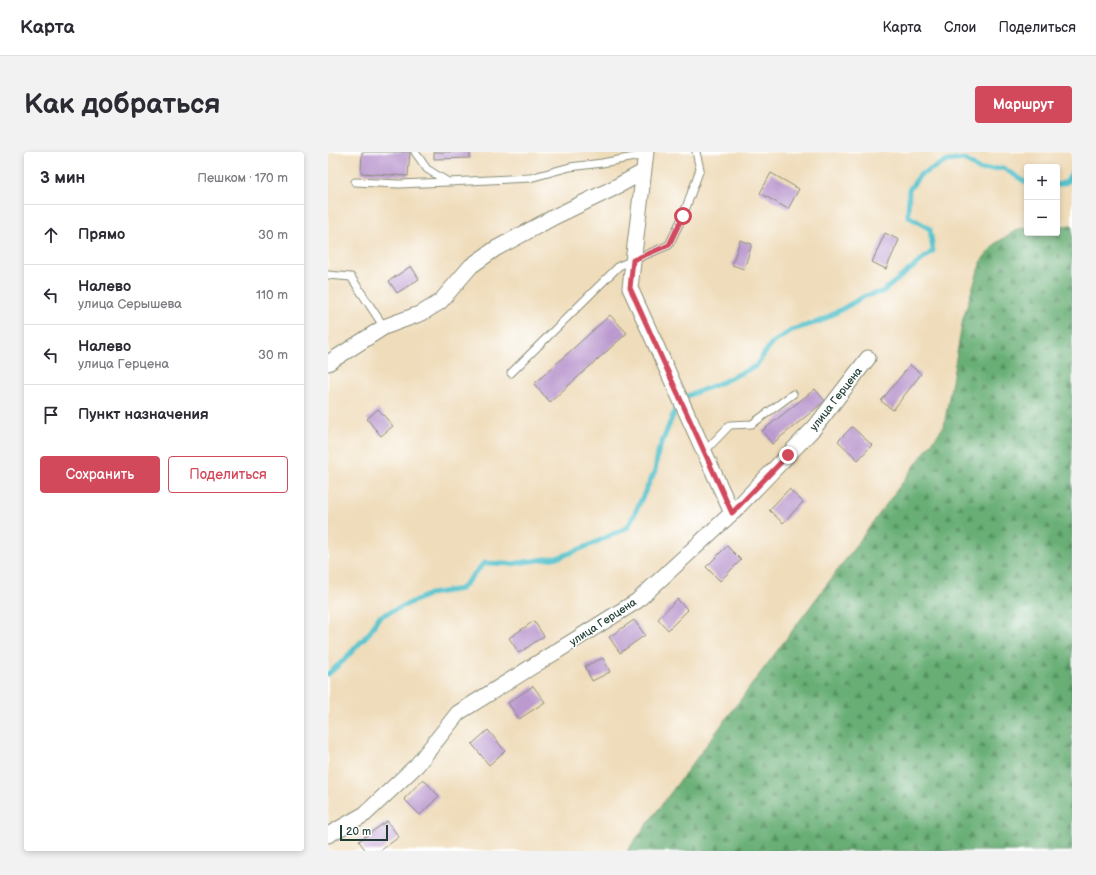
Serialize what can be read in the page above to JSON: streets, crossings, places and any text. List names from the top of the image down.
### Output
{
  "streets": {
    "street": ["улица Герцена"]
  },
  "scale_bar": "20 m",
  "page": {
    "header": "Карта",
    "nav": ["Карта", "Слои", "Поделиться"],
    "buttons": [
      "Маршрут",
      ["Сохранить", "Поделиться"]
    ],
    "title": "Как добраться",
    "heading": ["3 мин", "Пешком · 170 m"],
    "map_buttons": ["+", "−"],
    "list": [
      ["Прямо", "30 m"],
      ["Налево", "улица Серышева", "110 m"],
      ["Налево", "улица Герцена", "30 m"],
      "Пункт назначения"
    ],
    "scale": "20 m"
  }
}
